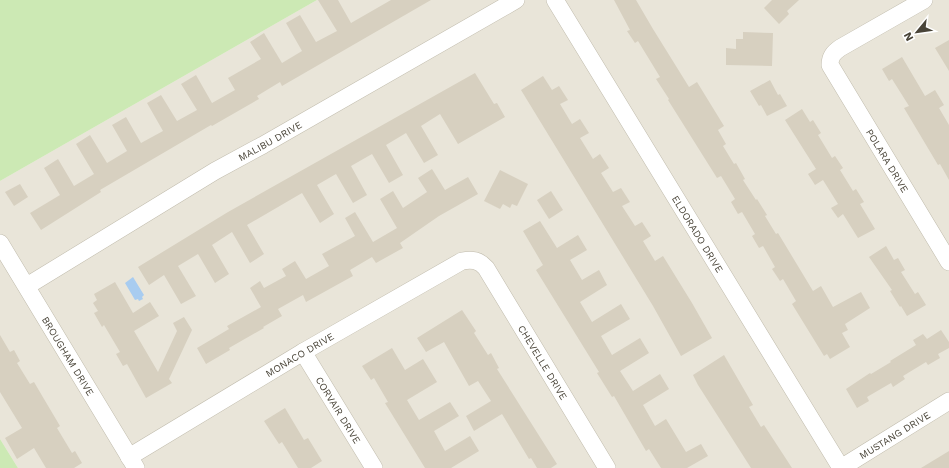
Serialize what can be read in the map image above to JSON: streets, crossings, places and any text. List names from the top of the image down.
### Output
{
  "streets": {
    "street": [
      "MALIBU DRIVE",
      "POLARA DRIVE",
      "ELDORADO DRIVE",
      "MONACO DRIVE",
      "BROUGHAM DRIVE",
      "CHEVELLE DRIVE",
      "CORVAIR DRIVE",
      "MUSTANG DRIVE"
    ]
  },
  "crossings": [
    ["MALIBU DRIVE", "BROUGHAM DRIVE"],
    ["ELDORADO DRIVE", "MUSTANG DRIVE"],
    ["MONACO DRIVE", "BROUGHAM DRIVE"],
    ["MONACO DRIVE", "CHEVELLE DRIVE"],
    ["MONACO DRIVE", "CORVAIR DRIVE"]
  ],
  "north": "bottom left"
}
